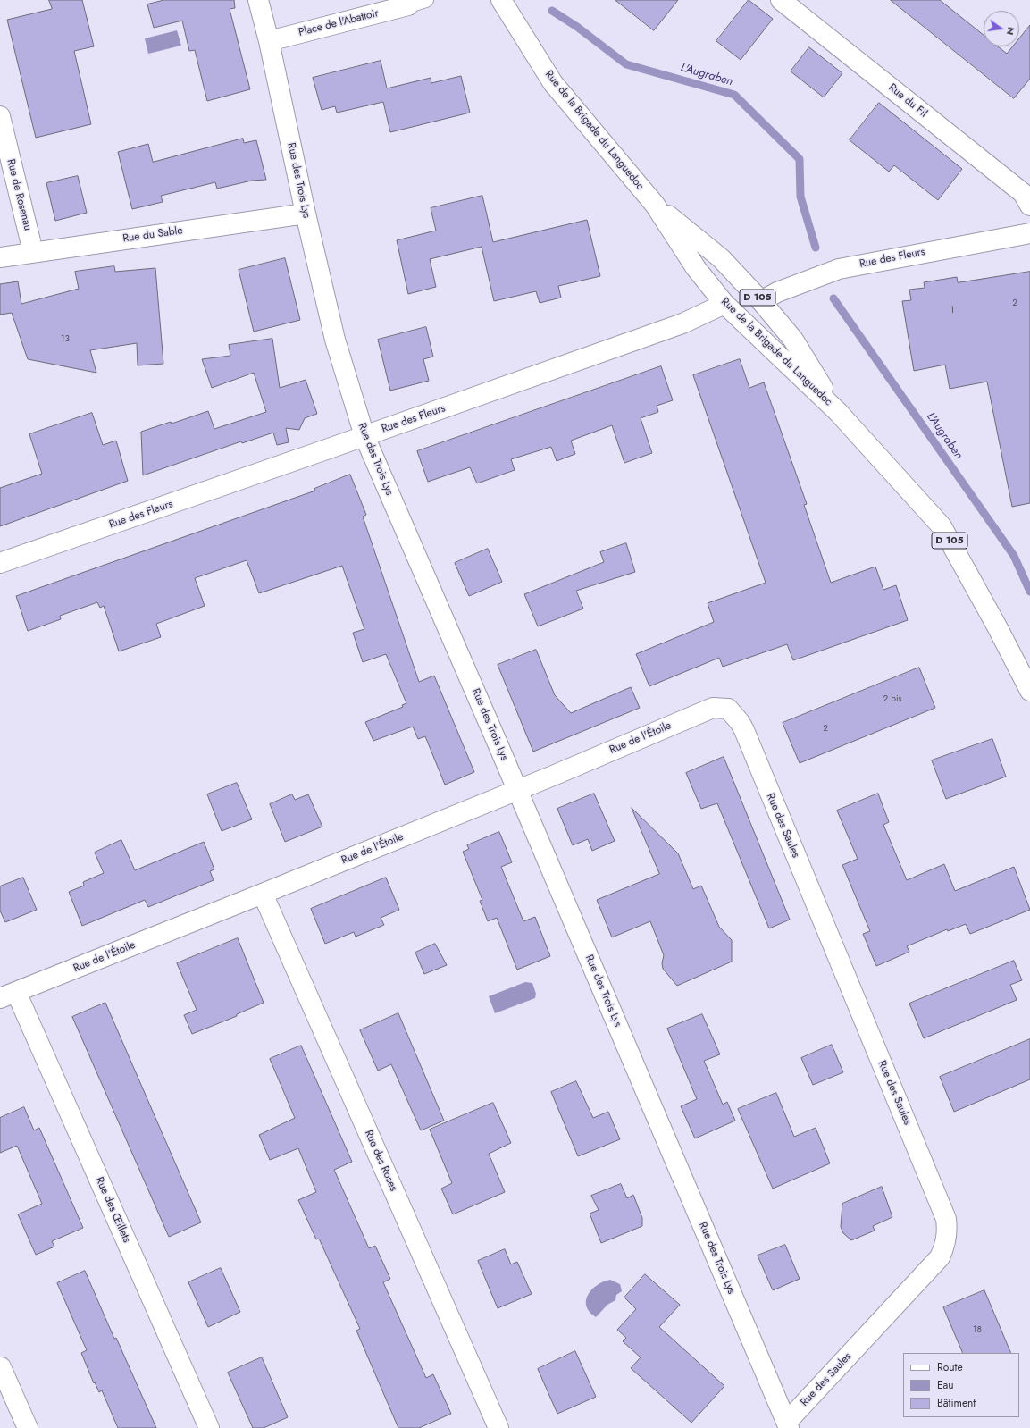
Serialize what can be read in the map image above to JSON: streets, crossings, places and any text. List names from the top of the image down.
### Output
{
  "streets": {
    "street": [
      "Place de l'Abattoir",
      "Rue du Fil",
      "Rue de la Brigade du Languedoc",
      "Rue des Trois Lys",
      "Rue de Rosenau",
      "Rue du Sable",
      "Rue des Fleurs",
      "D 105",
      "Rue de l'Étoile",
      "Rue des Saules",
      "Rue des Roses",
      "Rue des Œillets"
    ]
  },
  "crossings": [
    ["Place de l'Abattoir", "Rue des Trois Lys"],
    ["Rue de la Brigade du Languedoc", "Rue des Fleurs"],
    ["Rue des Trois Lys", "Rue du Sable"],
    ["Rue des Trois Lys", "Rue des Fleurs"],
    ["Rue des Trois Lys", "Rue de l'Étoile"],
    ["Rue des Trois Lys", "Rue des Saules"],
    ["Rue de Rosenau", "Rue du Sable"],
    ["Rue de l'Étoile", "Rue des Saules"],
    ["Rue de l'Étoile", "Rue des Roses"],
    ["Rue de l'Étoile", "Rue des Œillets"]
  ],
  "water": ["L'Augraben"],
  "house_numbers": [
    "2",
    "1",
    "13",
    "2 bis",
    "2",
    "18"
  ],
  "legend": ["Route", "Eau", "Bâtiment"],
  "north": "right"
}
